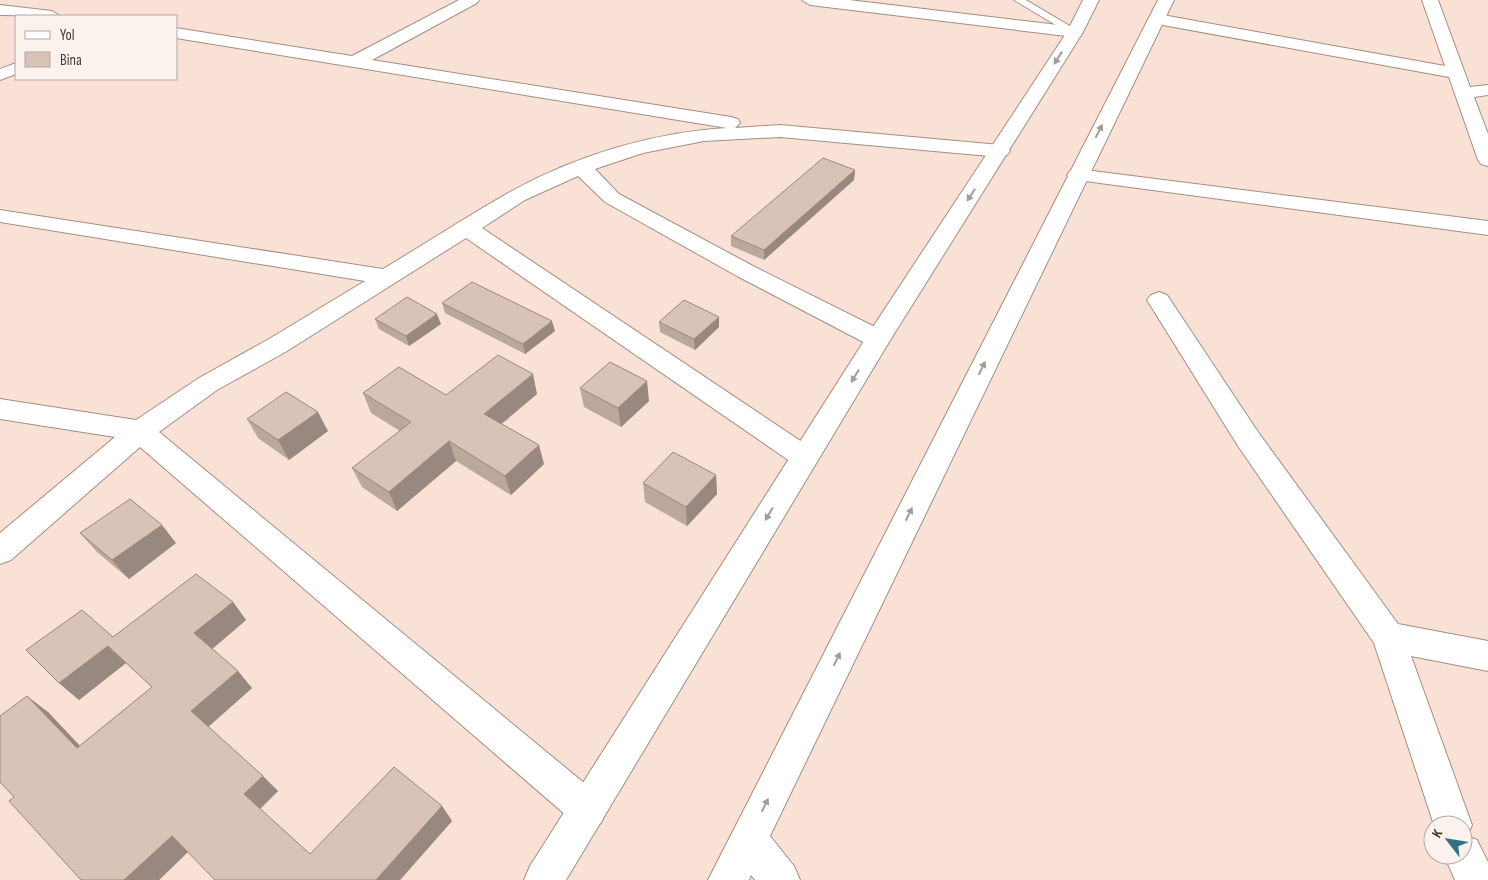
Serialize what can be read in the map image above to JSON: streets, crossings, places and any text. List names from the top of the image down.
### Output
{
  "legend": ["Yol", "Bina"],
  "north": "top left"
}
